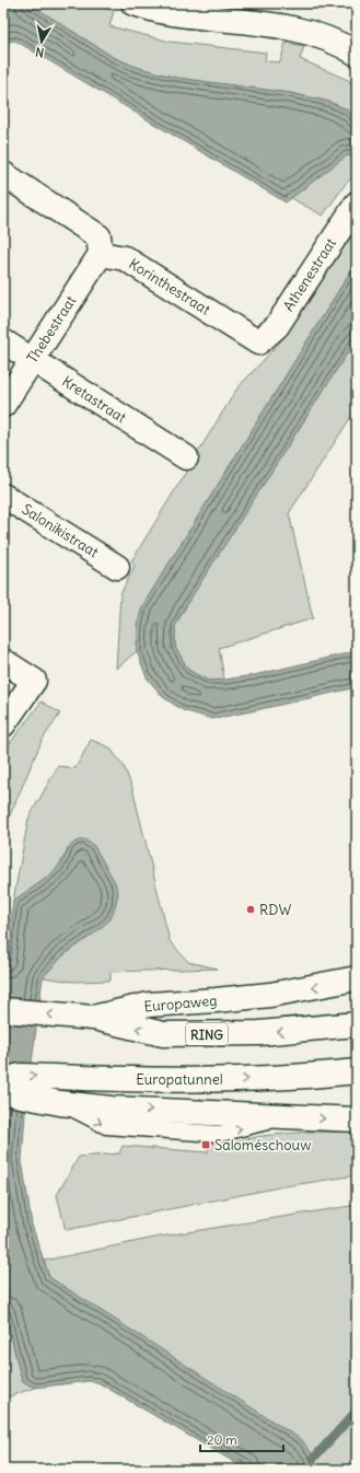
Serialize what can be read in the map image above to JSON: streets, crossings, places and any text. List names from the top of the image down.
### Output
{
  "streets": {
    "street": [
      "Athenestraat",
      "Korinthestraat",
      "Thebestraat",
      "Kretastraat",
      "Salonikistraat",
      "Europaweg",
      "RING",
      "Europatunnel"
    ]
  },
  "crossings": [
    ["Athenestraat", "Korinthestraat"],
    ["Korinthestraat", "Thebestraat"],
    ["Thebestraat", "Kretastraat"],
    ["Europaweg", "RING"]
  ],
  "places": {
    "other": ["RDW"],
    "transit": ["Saloméschouw"]
  },
  "scale_bar": "20 m",
  "north": "bottom"
}
